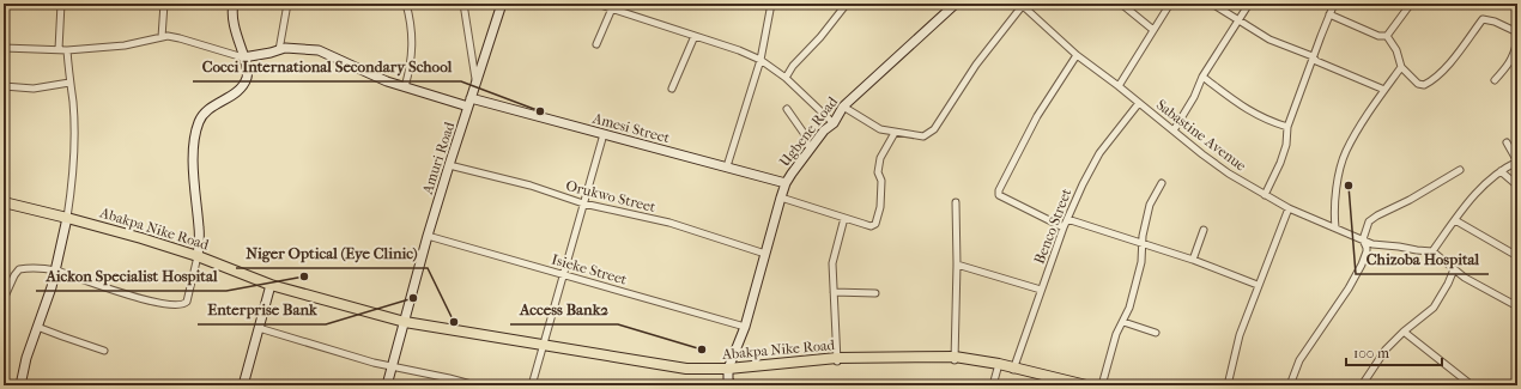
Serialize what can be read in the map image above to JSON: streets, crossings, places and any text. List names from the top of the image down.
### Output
{
  "streets": {
    "main road": ["Abakpa Nike Road"],
    "street": [
      "Amesi Street",
      "Ugbene Road",
      "Sabastine Avenue",
      "Amuri Road",
      "Orukwo Street",
      "Benco Street",
      "Isieke Street"
    ]
  },
  "crossings": [
    ["Amesi Street", "Ugbene Road"],
    ["Amesi Street", "Amuri Road"],
    ["Ugbene Road", "Orukwo Street"],
    ["Ugbene Road", "Abakpa Nike Road"],
    ["Ugbene Road", "Isieke Street"],
    ["Sabastine Avenue", "Benco Street"],
    ["Amuri Road", "Orukwo Street"],
    ["Amuri Road", "Abakpa Nike Road"],
    ["Amuri Road", "Isieke Street"],
    ["Benco Street", "Abakpa Nike Road"]
  ],
  "places": [
    "Cocci International Secondary School",
    "Chizoba Hospital",
    "Aickon Specialist Hospital",
    "Enterprise Bank",
    "Niger Optical (Eye Clinic)",
    "Access Bank2"
  ],
  "scale_bar": "100 m"
}
